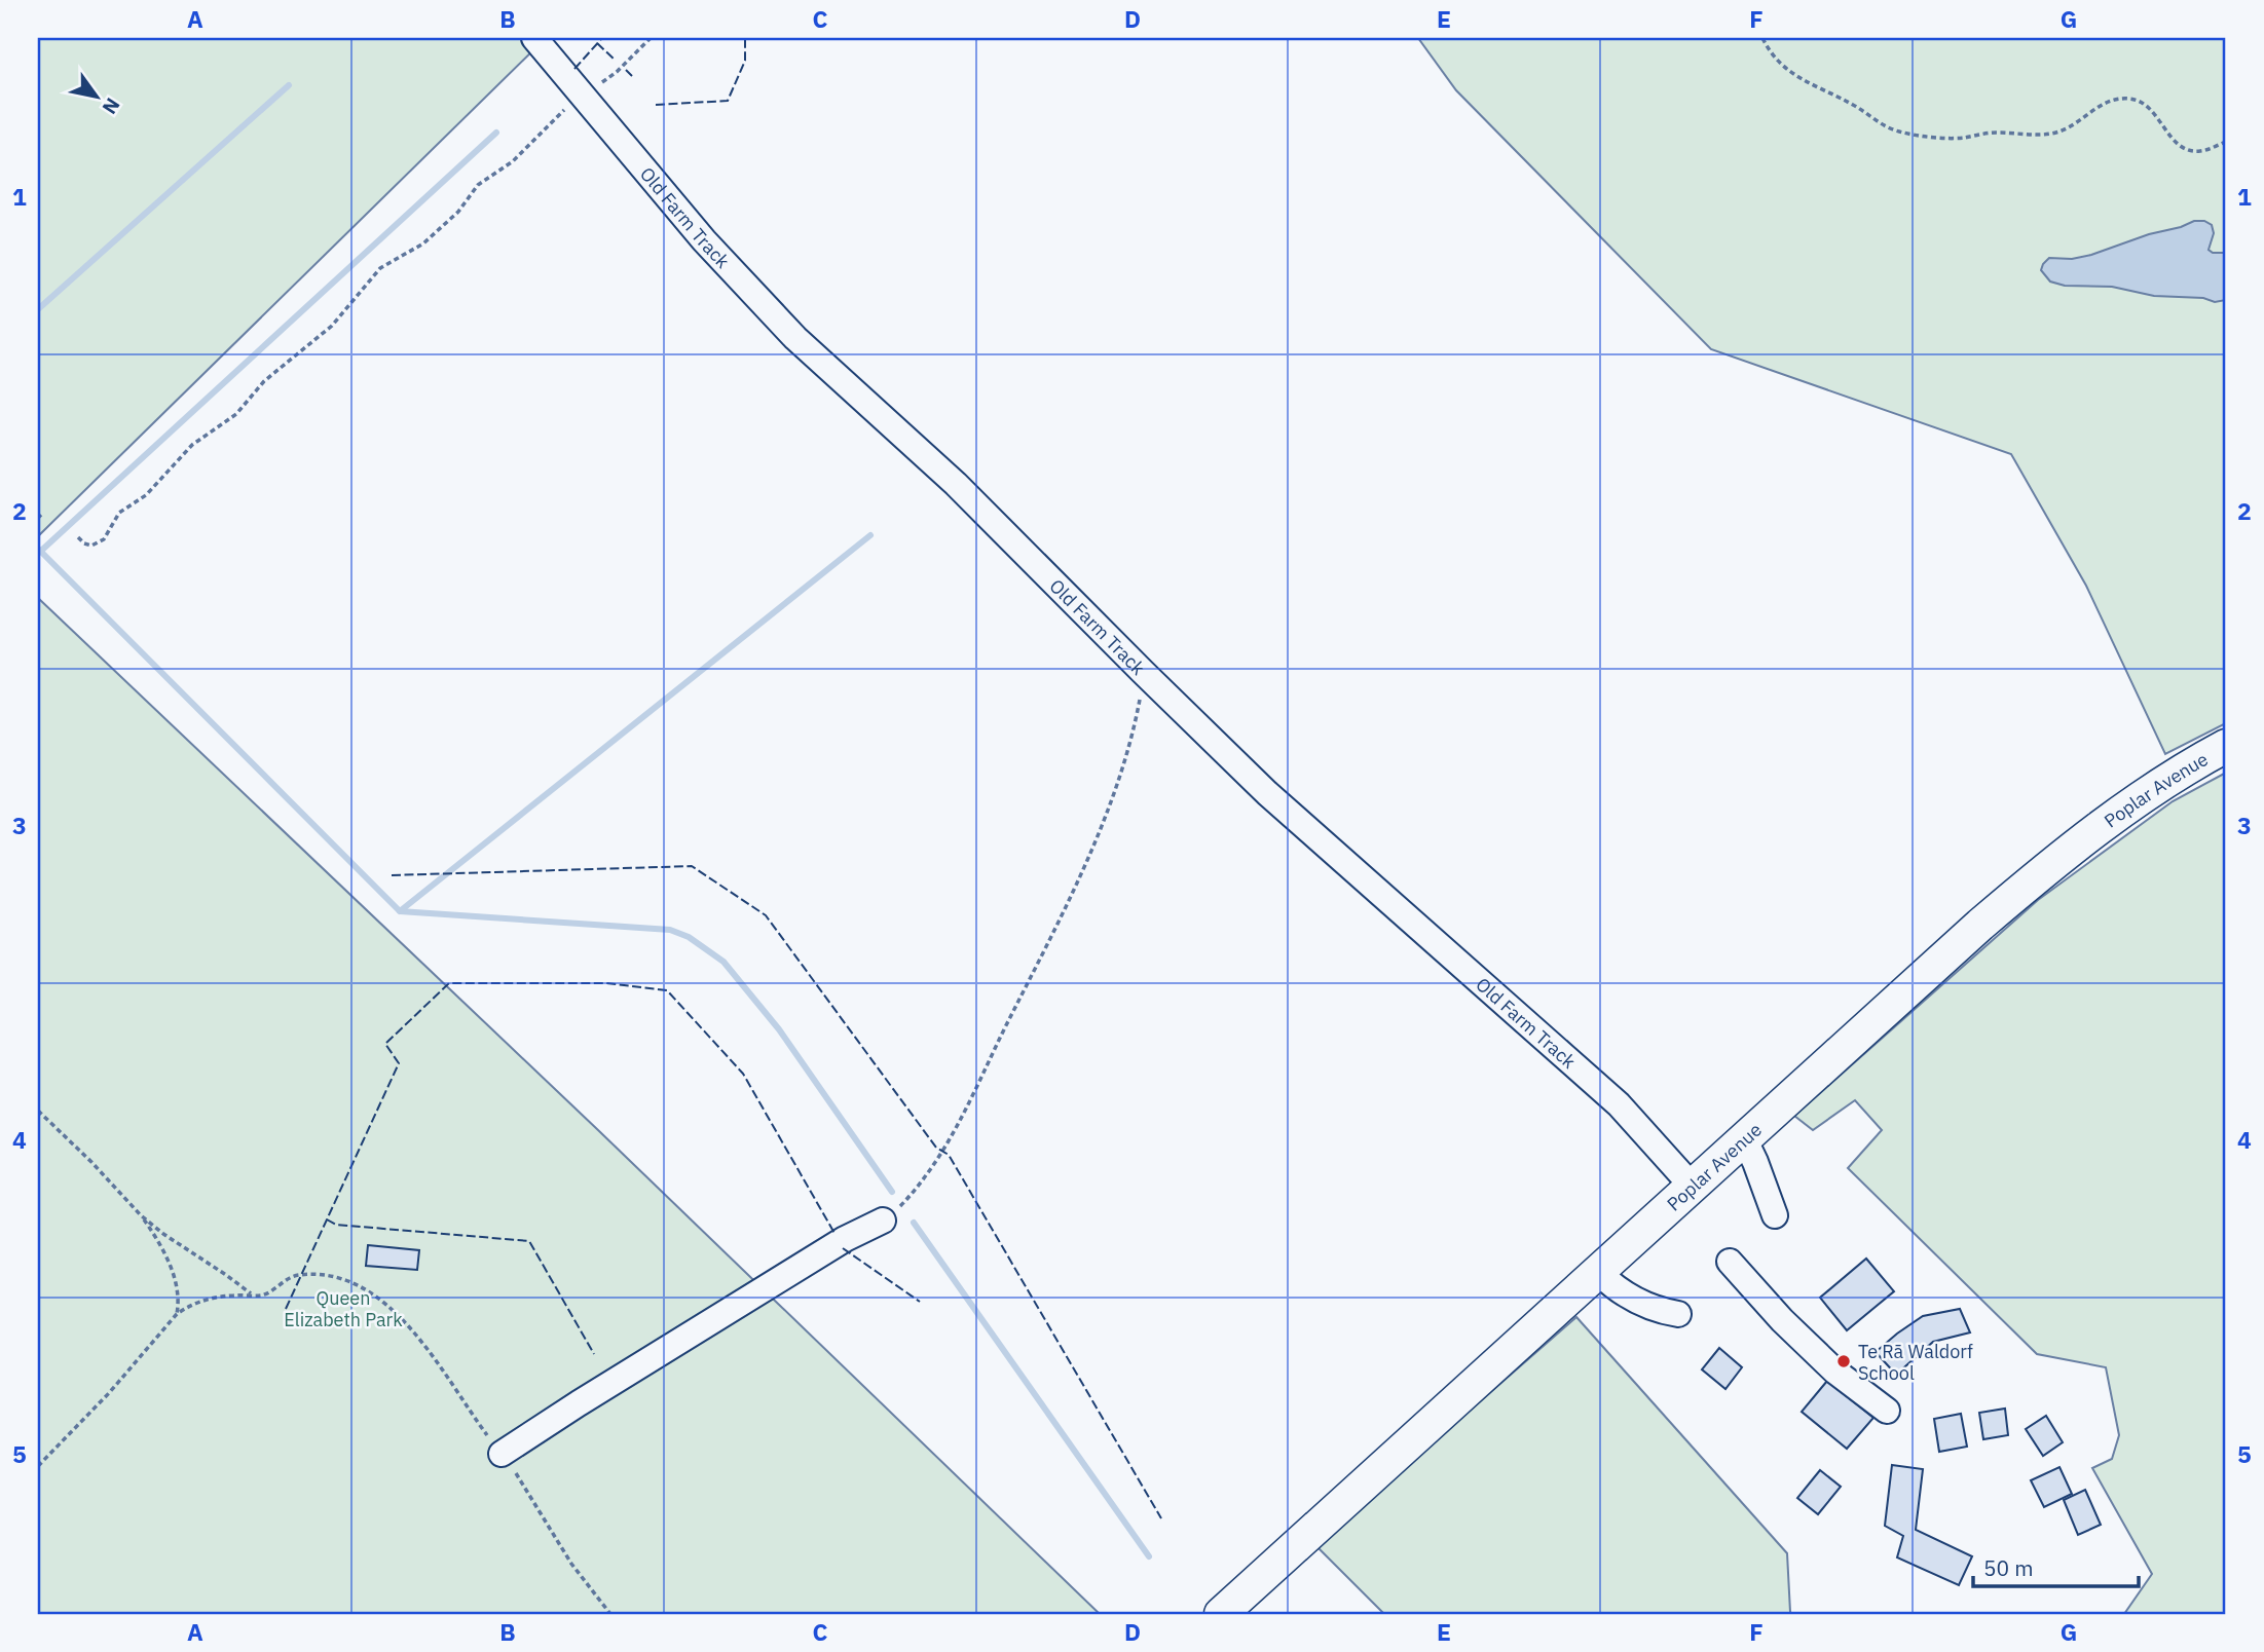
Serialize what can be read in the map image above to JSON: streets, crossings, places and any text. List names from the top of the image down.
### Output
{
  "streets": {
    "main road": ["Poplar Avenue"],
    "street": ["Old Farm Track"]
  },
  "crossings": [
    ["Old Farm Track", "Poplar Avenue"]
  ],
  "parks": ["Queen Elizabeth Park"],
  "places": ["Te Rā Waldorf School"],
  "scale_bar": "50 m",
  "north": "bottom right",
  "grid": {
    "columns": [
      "A",
      "B",
      "C",
      "D",
      "E",
      "F",
      "G"
    ],
    "rows": [
      "1",
      "2",
      "3",
      "4",
      "5"
    ]
  }
}
